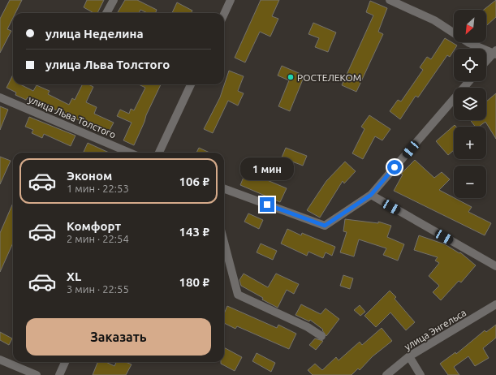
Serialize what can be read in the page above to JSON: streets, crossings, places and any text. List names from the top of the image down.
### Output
{
  "streets": {
    "street": ["улица Льва Толстого", "улица Энгельса"]
  },
  "places": ["РОСТЕЛЕКОМ"],
  "north": "bottom left",
  "page": {
    "map_buttons": ["+", "−"],
    "banner": ["улица Неделина", "улица Льва Толстого"],
    "bubble": "1 мин",
    "list": [
      {
        "name": "Эконом",
        "note": "1 мин · 22:53",
        "value": "106 ₽"
      },
      {
        "name": "Комфорт",
        "note": "2 мин · 22:54",
        "value": "143 ₽"
      },
      {
        "name": "XL",
        "note": "3 мин · 22:55",
        "value": "180 ₽"
      }
    ],
    "buttons": "Заказать"
  }
}
